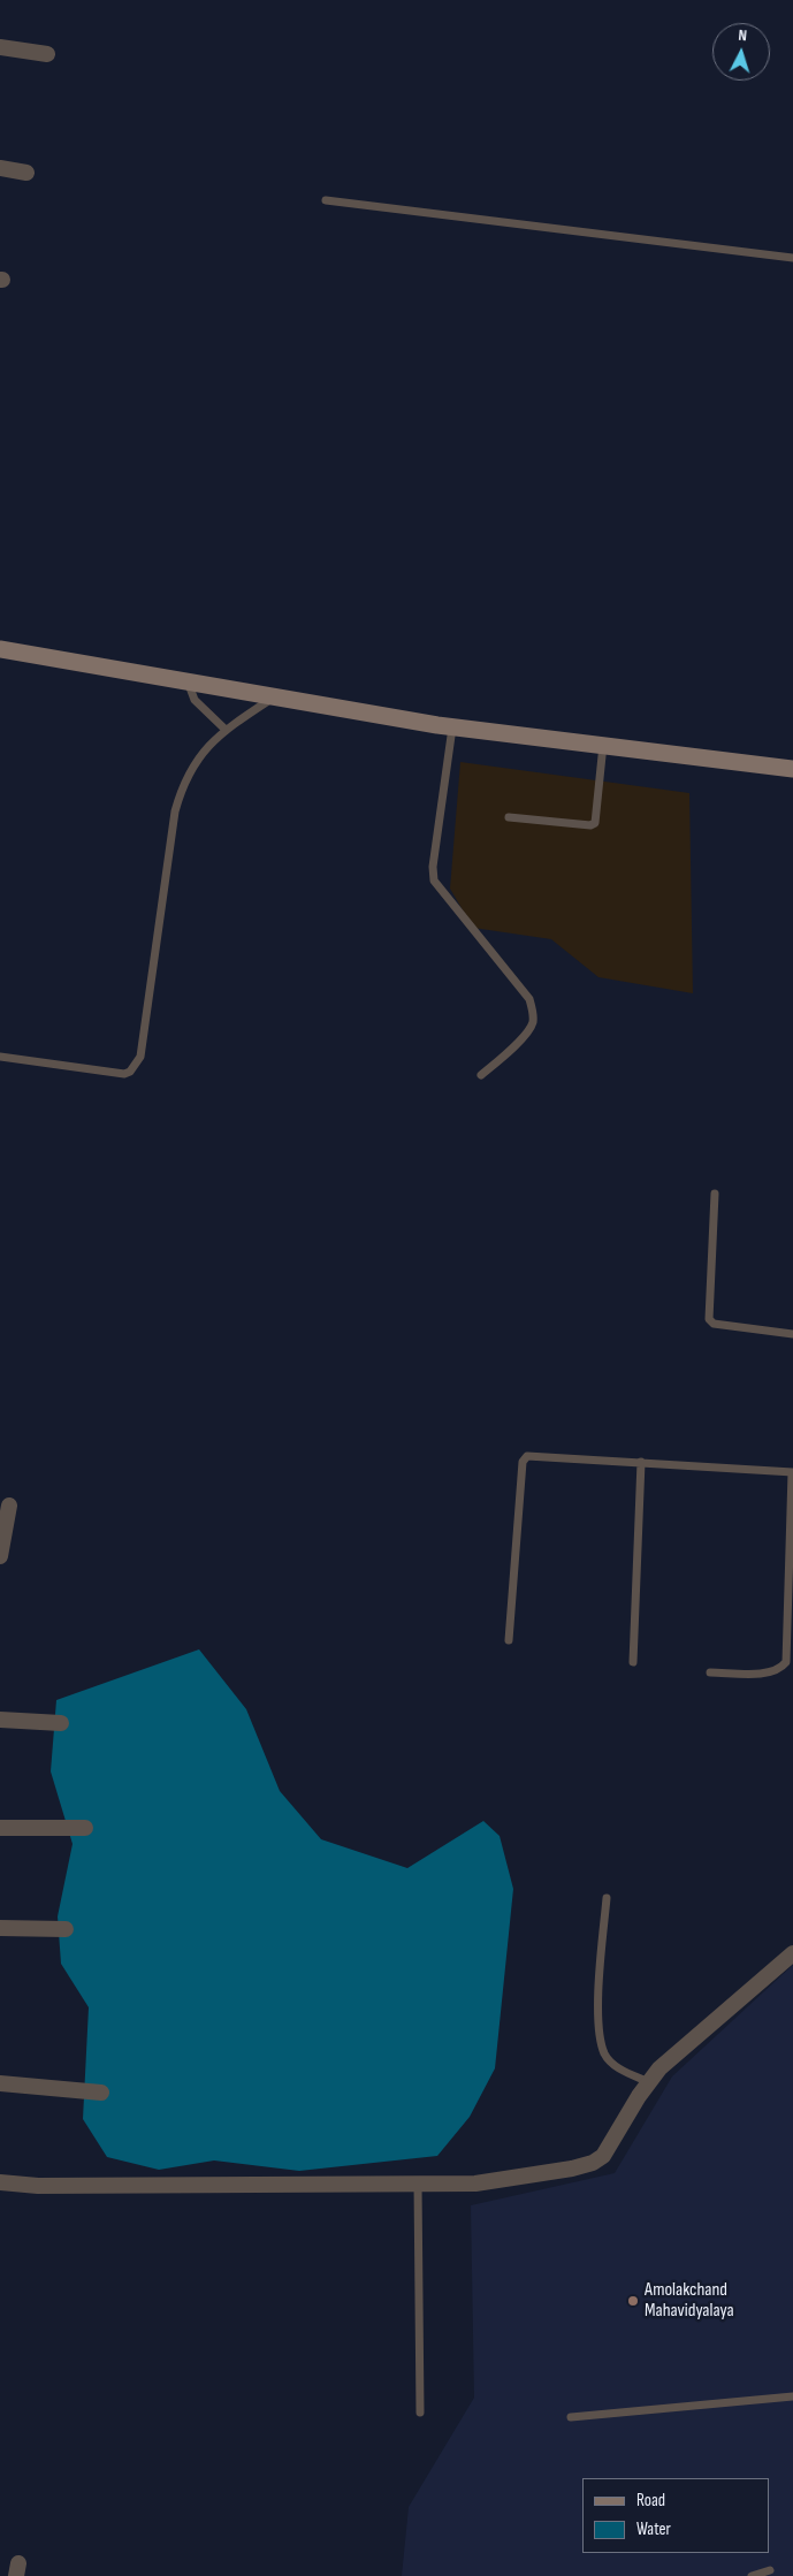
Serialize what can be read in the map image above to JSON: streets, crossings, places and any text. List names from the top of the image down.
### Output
{
  "places": ["Amolakchand Mahavidyalaya"],
  "legend": ["Road", "Water"],
  "north": "top"
}
